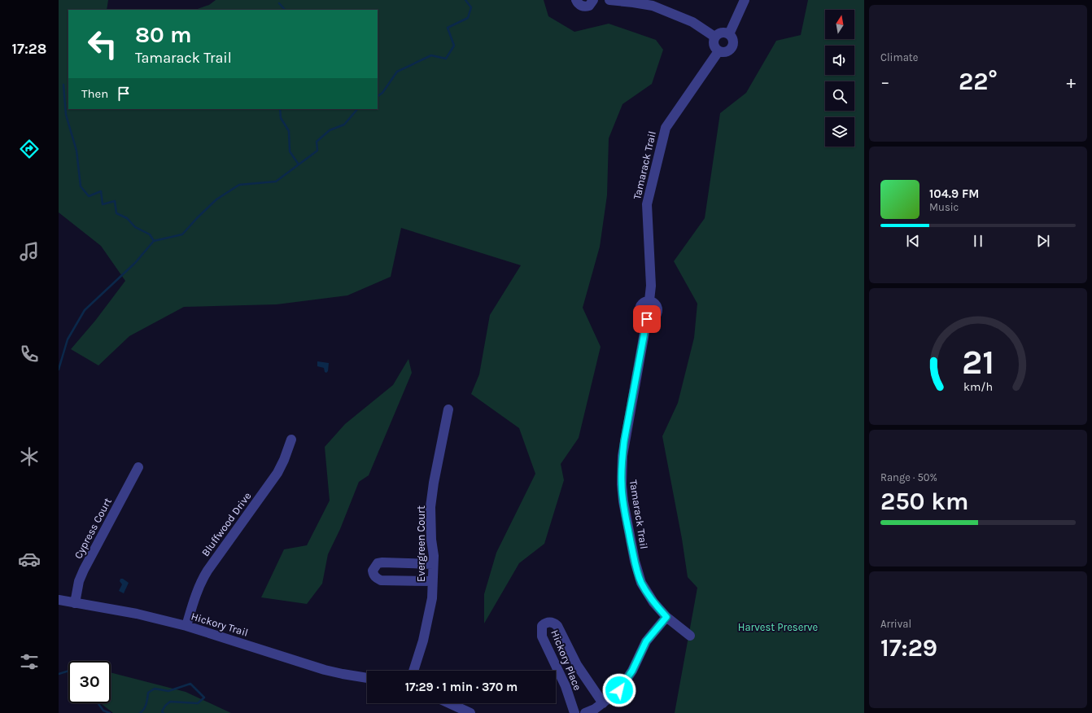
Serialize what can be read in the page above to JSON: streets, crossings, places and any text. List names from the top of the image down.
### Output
{
  "streets": {
    "street": [
      "Tamarack Trail",
      "Bluffwood Drive",
      "Cypress Court",
      "Evergreen Court",
      "Hickory Trail",
      "Hickory Place"
    ]
  },
  "crossings": [
    ["Bluffwood Drive", "Hickory Trail"],
    ["Cypress Court", "Hickory Trail"]
  ],
  "parks": ["Harvest Preserve"],
  "north": "top",
  "page": {
    "tabs": "17:28",
    "tile": [
      "Climate",
      ["Range · 50%", "250 km"],
      ["Arrival", "17:29"]
    ],
    "turn": ["80 m", "Tamarack Trail"],
    "heat": ["−", "22°", "+"],
    "then": "Then",
    "song": ["104.9 FM", "Music"],
    "limit": "30",
    "trip": "17:29 · 1 min · 370 m",
    "gauge": ["21", "km/h"]
  }
}
